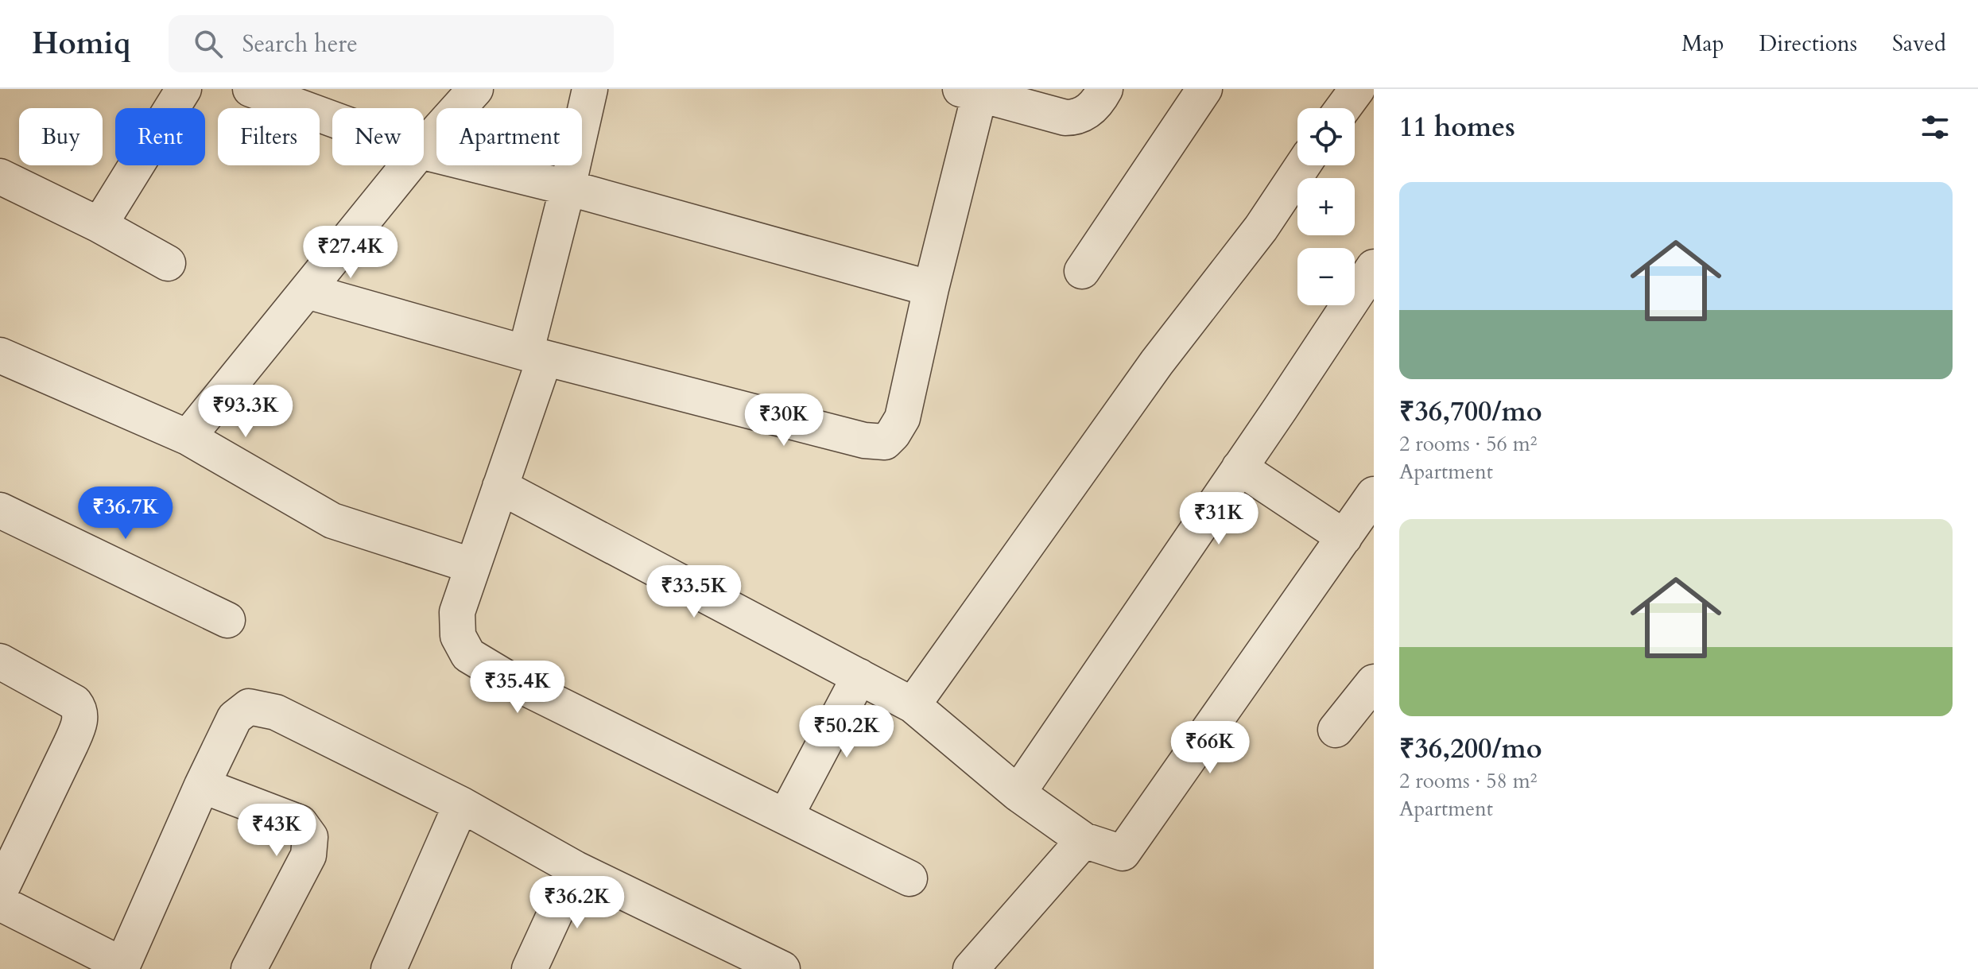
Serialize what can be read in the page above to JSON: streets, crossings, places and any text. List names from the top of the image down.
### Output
{
  "page": {
    "header": "Homiq",
    "search": "Search here",
    "nav": ["Map", "Directions", "Saved"],
    "heading": "11 homes",
    "map_buttons": ["+", "−"],
    "chip": [
      "Buy",
      "Rent",
      "Filters",
      "New",
      "Apartment"
    ],
    "list": [
      {
        "name": "₹36,700/mo",
        "note": "2 rooms · 56 m² · Apartment"
      },
      {
        "name": "₹36,200/mo",
        "note": "2 rooms · 58 m² · Apartment"
      }
    ],
    "price": [
      "₹27.4K",
      "₹93.3K",
      "₹30K",
      "₹36.7K",
      "₹31K",
      "₹33.5K",
      "₹35.4K",
      "₹50.2K",
      "₹66K",
      "₹43K",
      "₹36.2K"
    ]
  }
}
